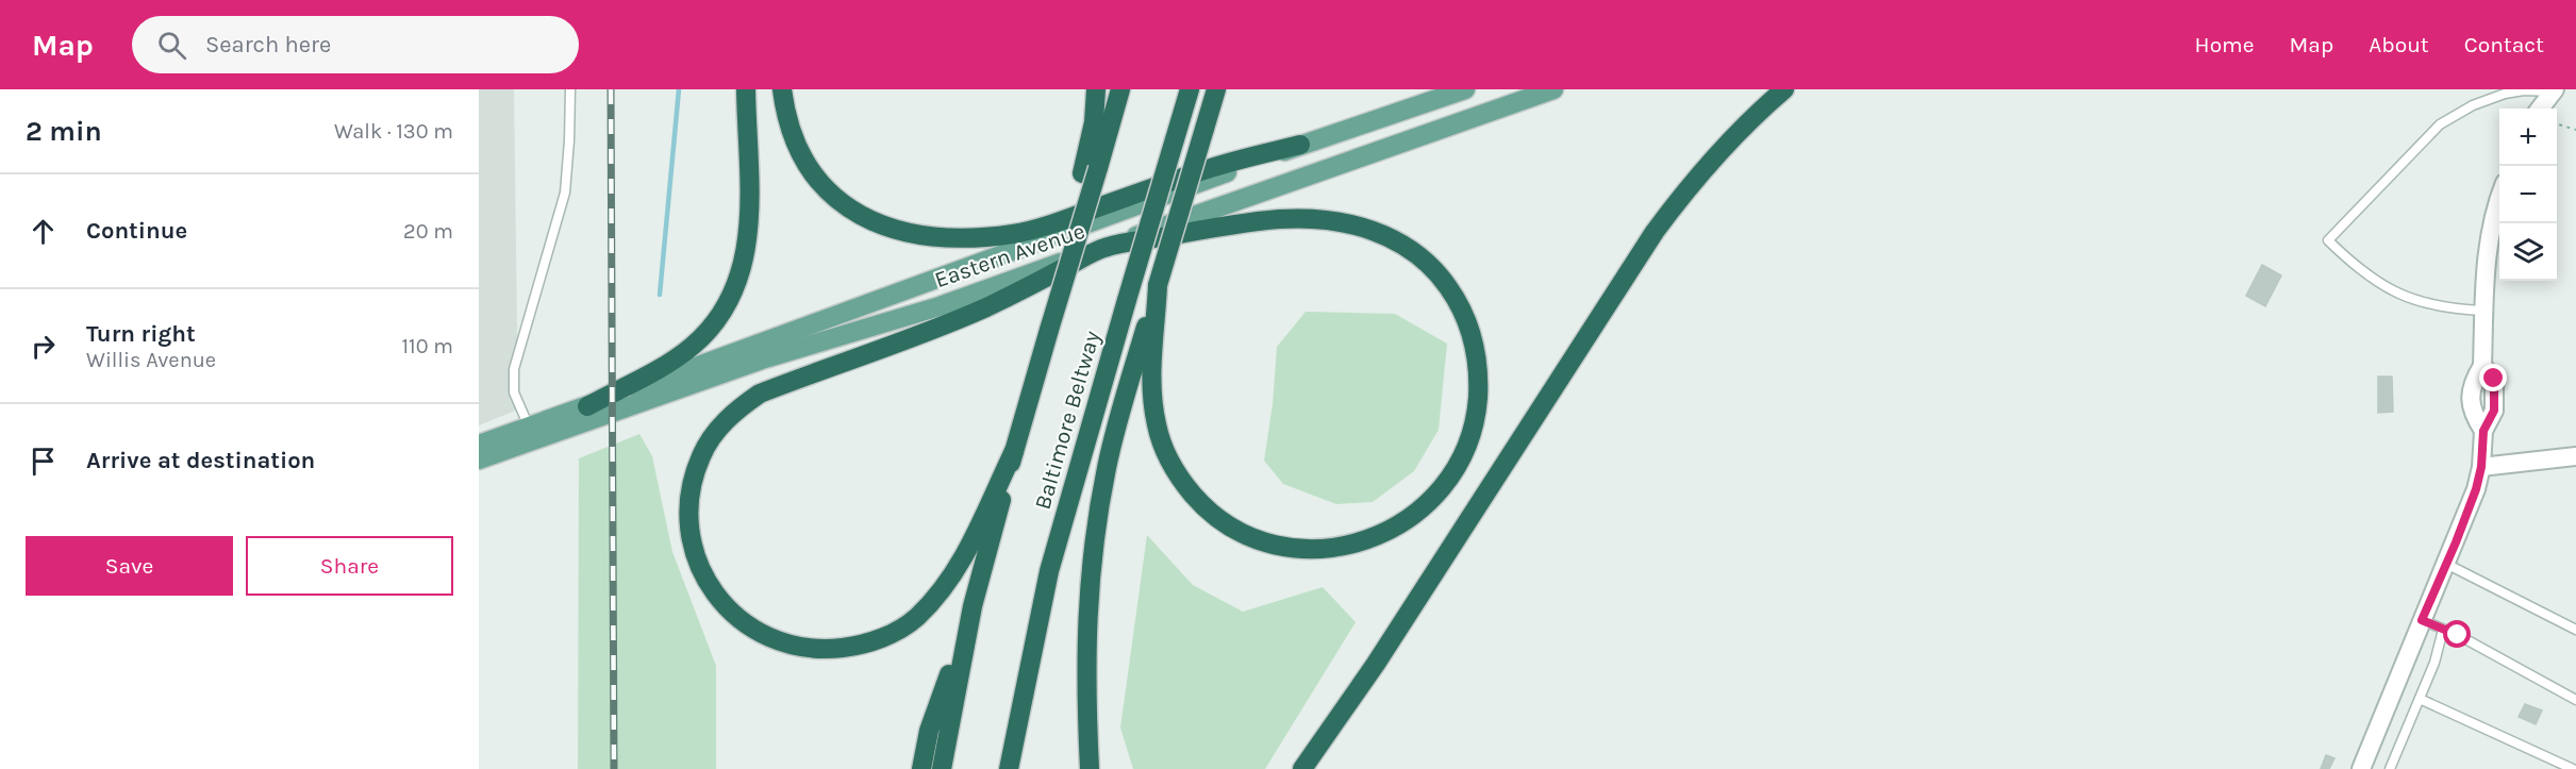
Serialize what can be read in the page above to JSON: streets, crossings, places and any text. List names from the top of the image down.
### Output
{
  "streets": {
    "highway": ["Baltimore Beltway"],
    "main road": ["Eastern Avenue"]
  },
  "page": {
    "header": "Map",
    "search": "Search here",
    "nav": [
      "Home",
      "Map",
      "About",
      "Contact"
    ],
    "heading": ["2 min", "Walk · 130 m"],
    "map_buttons": ["+", "−"],
    "list": [
      ["Continue", "20 m"],
      ["Turn right", "Willis Avenue", "110 m"],
      "Arrive at destination"
    ],
    "buttons": ["Save", "Share"]
  }
}
